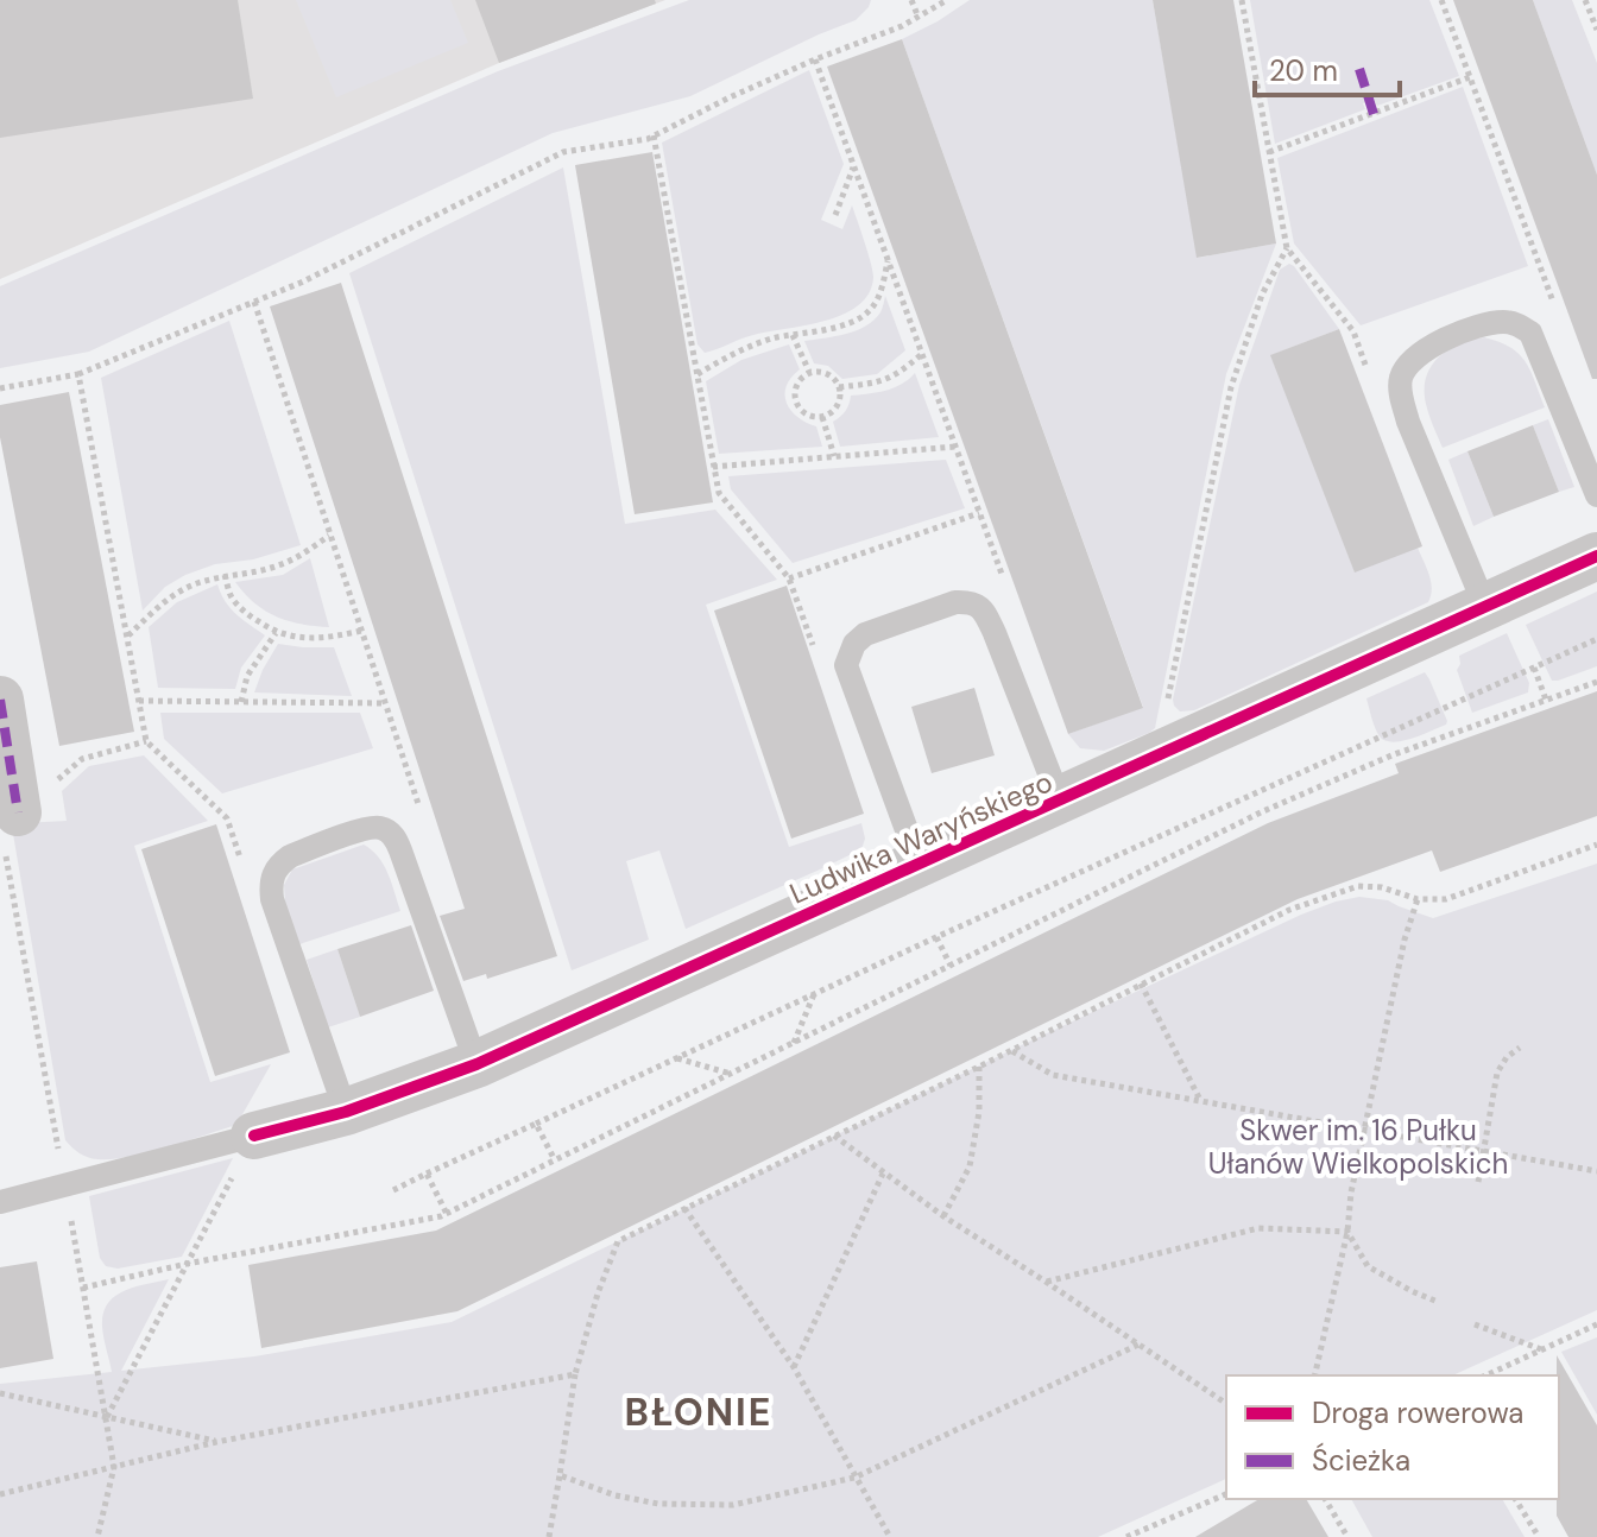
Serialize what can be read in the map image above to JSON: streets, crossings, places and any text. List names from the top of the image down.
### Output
{
  "streets": {
    "street": ["Ludwika Waryńskiego"]
  },
  "districts": ["BŁONIE"],
  "parks": ["Skwer im. 16 Pułku Ułanów Wielkopolskich"],
  "legend": ["Droga rowerowa", "Ścieżka"],
  "scale_bar": "20 m"
}
